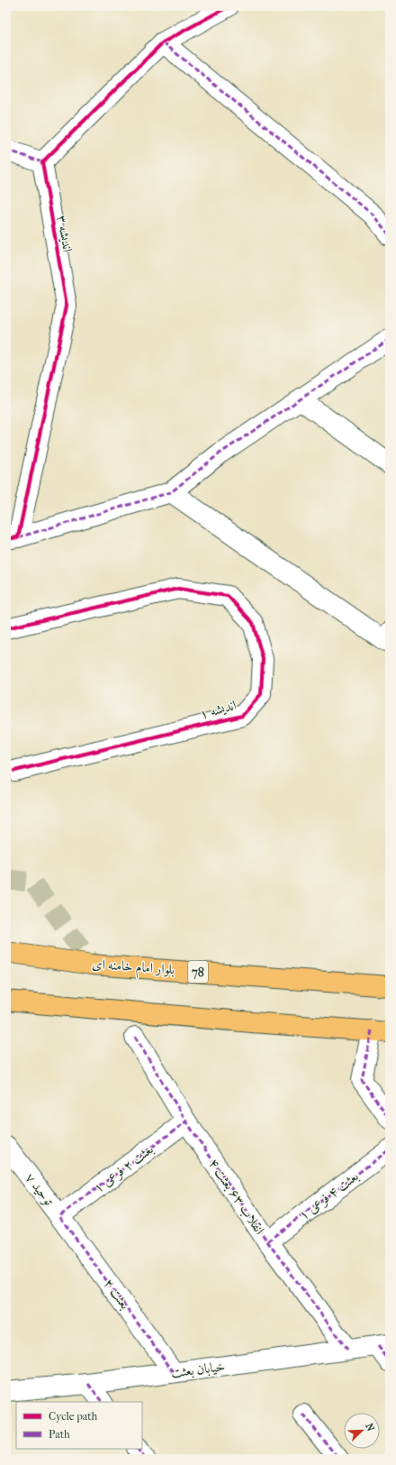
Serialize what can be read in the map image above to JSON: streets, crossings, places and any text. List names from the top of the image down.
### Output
{
  "streets": {
    "main road": ["بلوار امام خامنه ای", "78"],
    "street": [
      "اندیشه ۳",
      "اندیشه ۱",
      "بعثت ۲ فرعی ۱",
      "توحید ۷",
      "بعثت ۴ فرعی ۱",
      "انقلاب ۶۳ بعثت ۴",
      "بعثت ۲",
      "خیابان بعثت"
    ]
  },
  "crossings": [
    ["بعثت ۲ فرعی ۱", "توحید ۷"],
    ["بعثت ۲ فرعی ۱", "انقلاب ۶۳ بعثت ۴"],
    ["بعثت ۲ فرعی ۱", "بعثت ۲"],
    ["توحید ۷", "بعثت ۲"],
    ["بعثت ۴ فرعی ۱", "انقلاب ۶۳ بعثت ۴"],
    ["انقلاب ۶۳ بعثت ۴", "خیابان بعثت"],
    ["بعثت ۲", "خیابان بعثت"]
  ],
  "legend": ["Cycle path", "Path"],
  "north": "top right"
}
